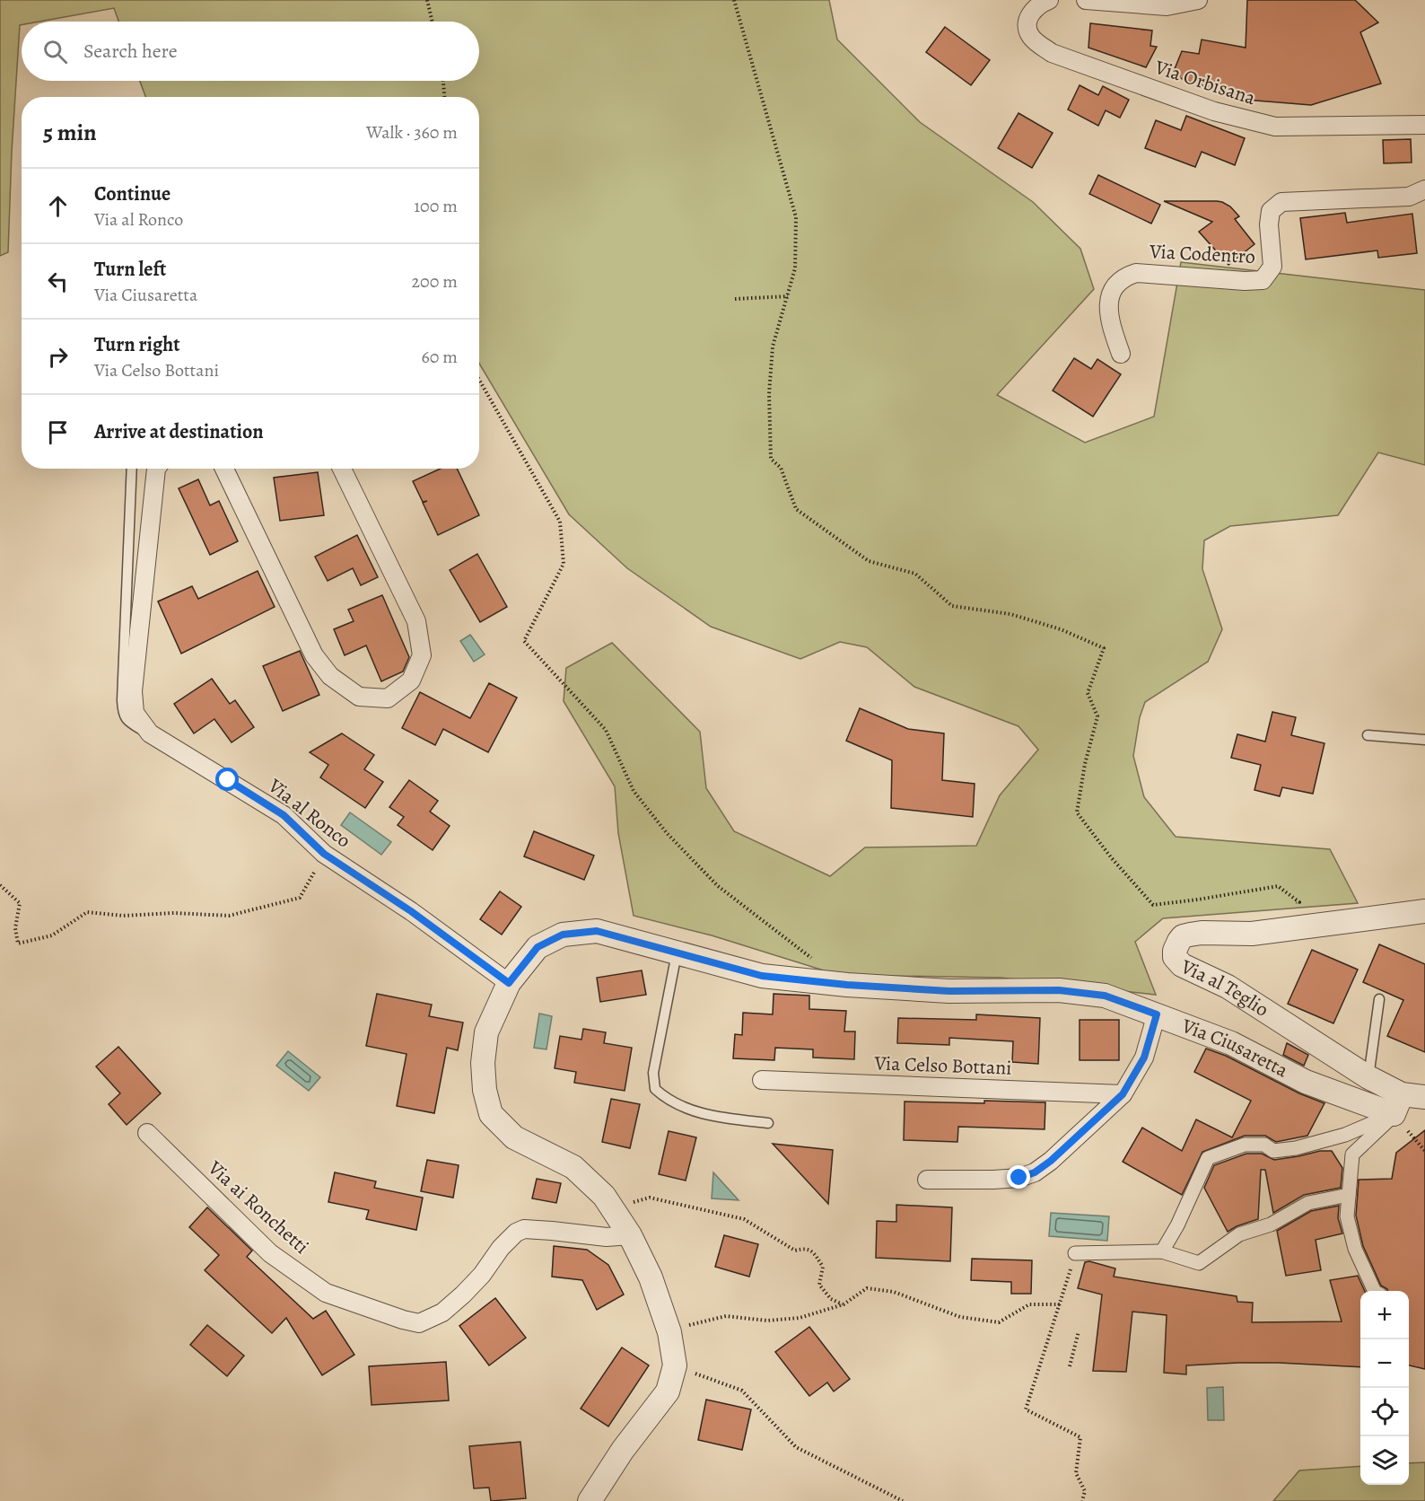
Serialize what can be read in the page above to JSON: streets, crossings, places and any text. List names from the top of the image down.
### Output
{
  "streets": {
    "street": [
      "Via Orbisana",
      "Via Codentro",
      "Via al Ronco",
      "Via al Teglio",
      "Via Ciusaretta",
      "Via Celso Bottani",
      "Via ai Ronchetti"
    ]
  },
  "crossings": [
    ["Via al Ronco", "Via Ciusaretta"],
    ["Via al Teglio", "Via Ciusaretta"],
    ["Via Ciusaretta", "Via ai Ronchetti"]
  ],
  "page": {
    "search": "Search here",
    "heading": ["5 min", "Walk · 360 m"],
    "list": [
      ["Continue", "Via al Ronco", "100 m"],
      ["Turn left", "Via Ciusaretta", "200 m"],
      ["Turn right", "Via Celso Bottani", "60 m"],
      "Arrive at destination"
    ],
    "map_buttons": ["+", "−"]
  }
}
